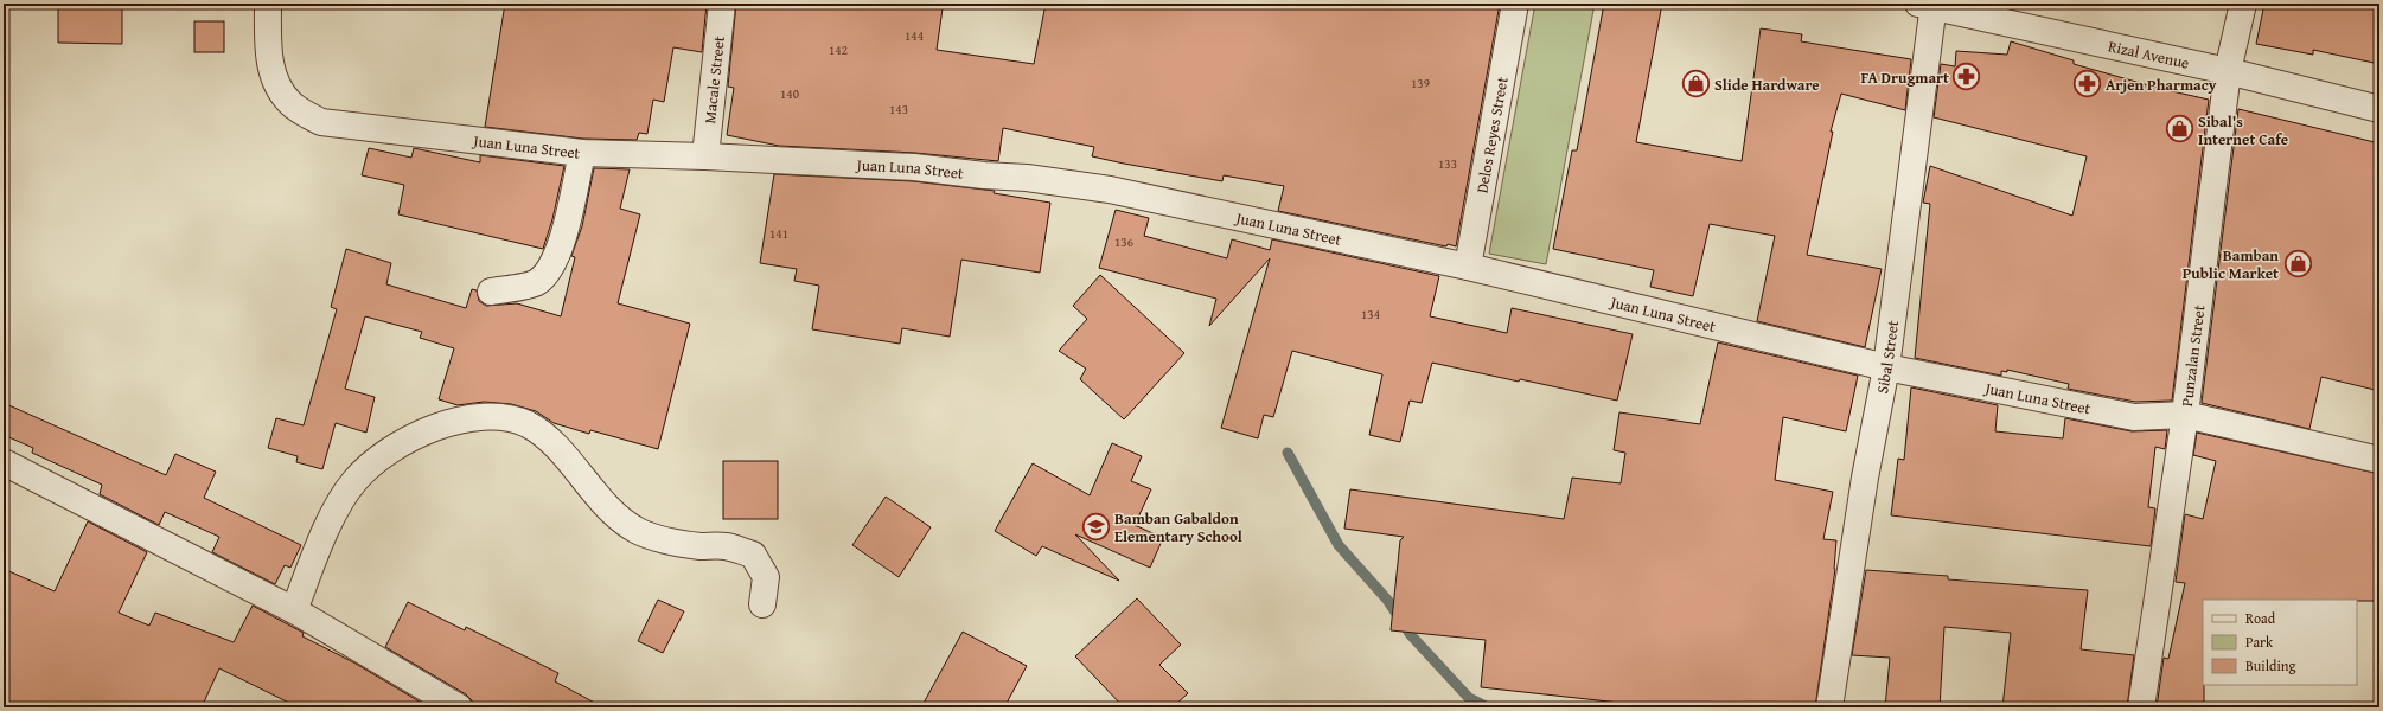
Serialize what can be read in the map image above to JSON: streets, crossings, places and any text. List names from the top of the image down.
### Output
{
  "streets": {
    "street": [
      "Rizal Avenue",
      "Macale Street",
      "Delos Reyes Street",
      "Juan Luna Street",
      "Punzalan Street",
      "Sibal Street"
    ]
  },
  "crossings": [
    ["Rizal Avenue", "Punzalan Street"],
    ["Rizal Avenue", "Sibal Street"],
    ["Macale Street", "Juan Luna Street"],
    ["Delos Reyes Street", "Juan Luna Street"],
    ["Juan Luna Street", "Punzalan Street"],
    ["Juan Luna Street", "Sibal Street"]
  ],
  "places": {
    "pharmacy": ["FA Drugmart", "Arjen Pharmacy"],
    "shop": ["Slide Hardware", "Sibal's Internet Cafe", "Bamban Public Market"],
    "school or university": ["Bamban Gabaldon Elementary School"]
  },
  "house_numbers": [
    "144",
    "142",
    "139",
    "140",
    "143",
    "133",
    "141",
    "136",
    "134"
  ],
  "legend": ["Road", "Park", "Building"]
}
